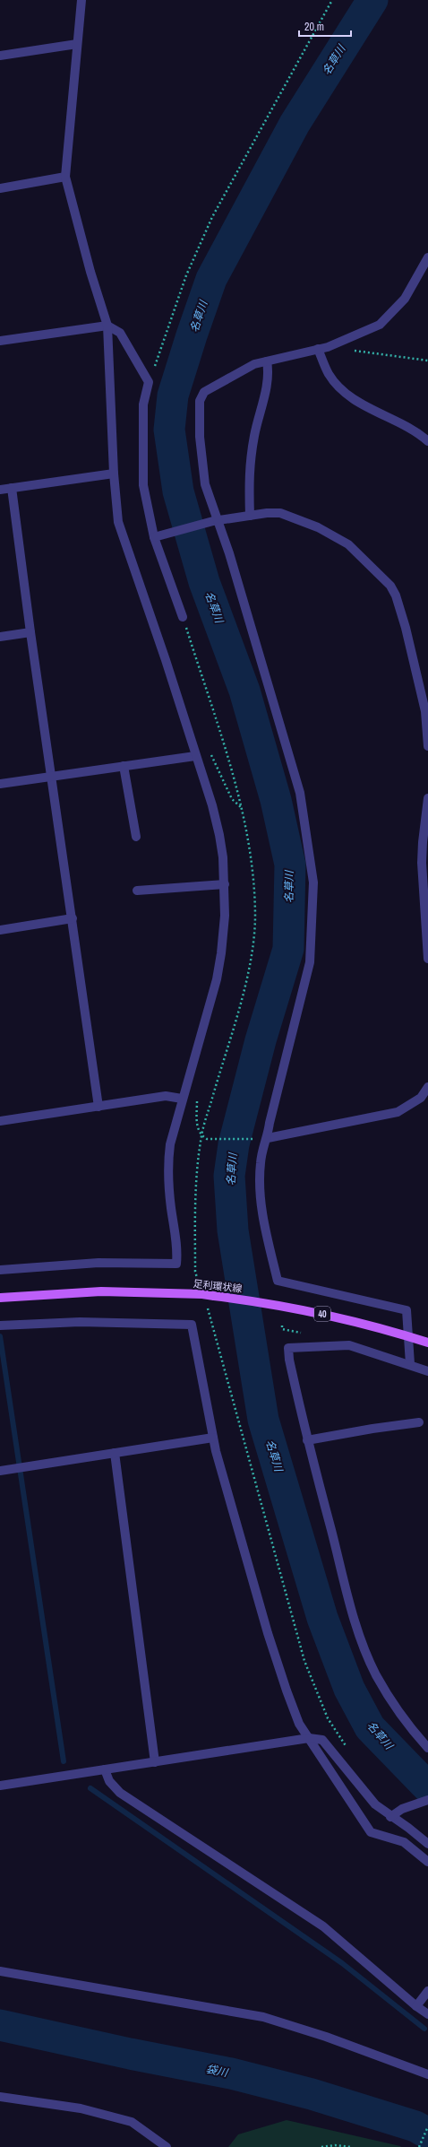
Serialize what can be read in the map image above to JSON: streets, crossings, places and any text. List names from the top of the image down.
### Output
{
  "streets": {
    "main road": ["足利環状線", "40"]
  },
  "water": ["名草川", "袋川"],
  "scale_bar": "20 m"
}
